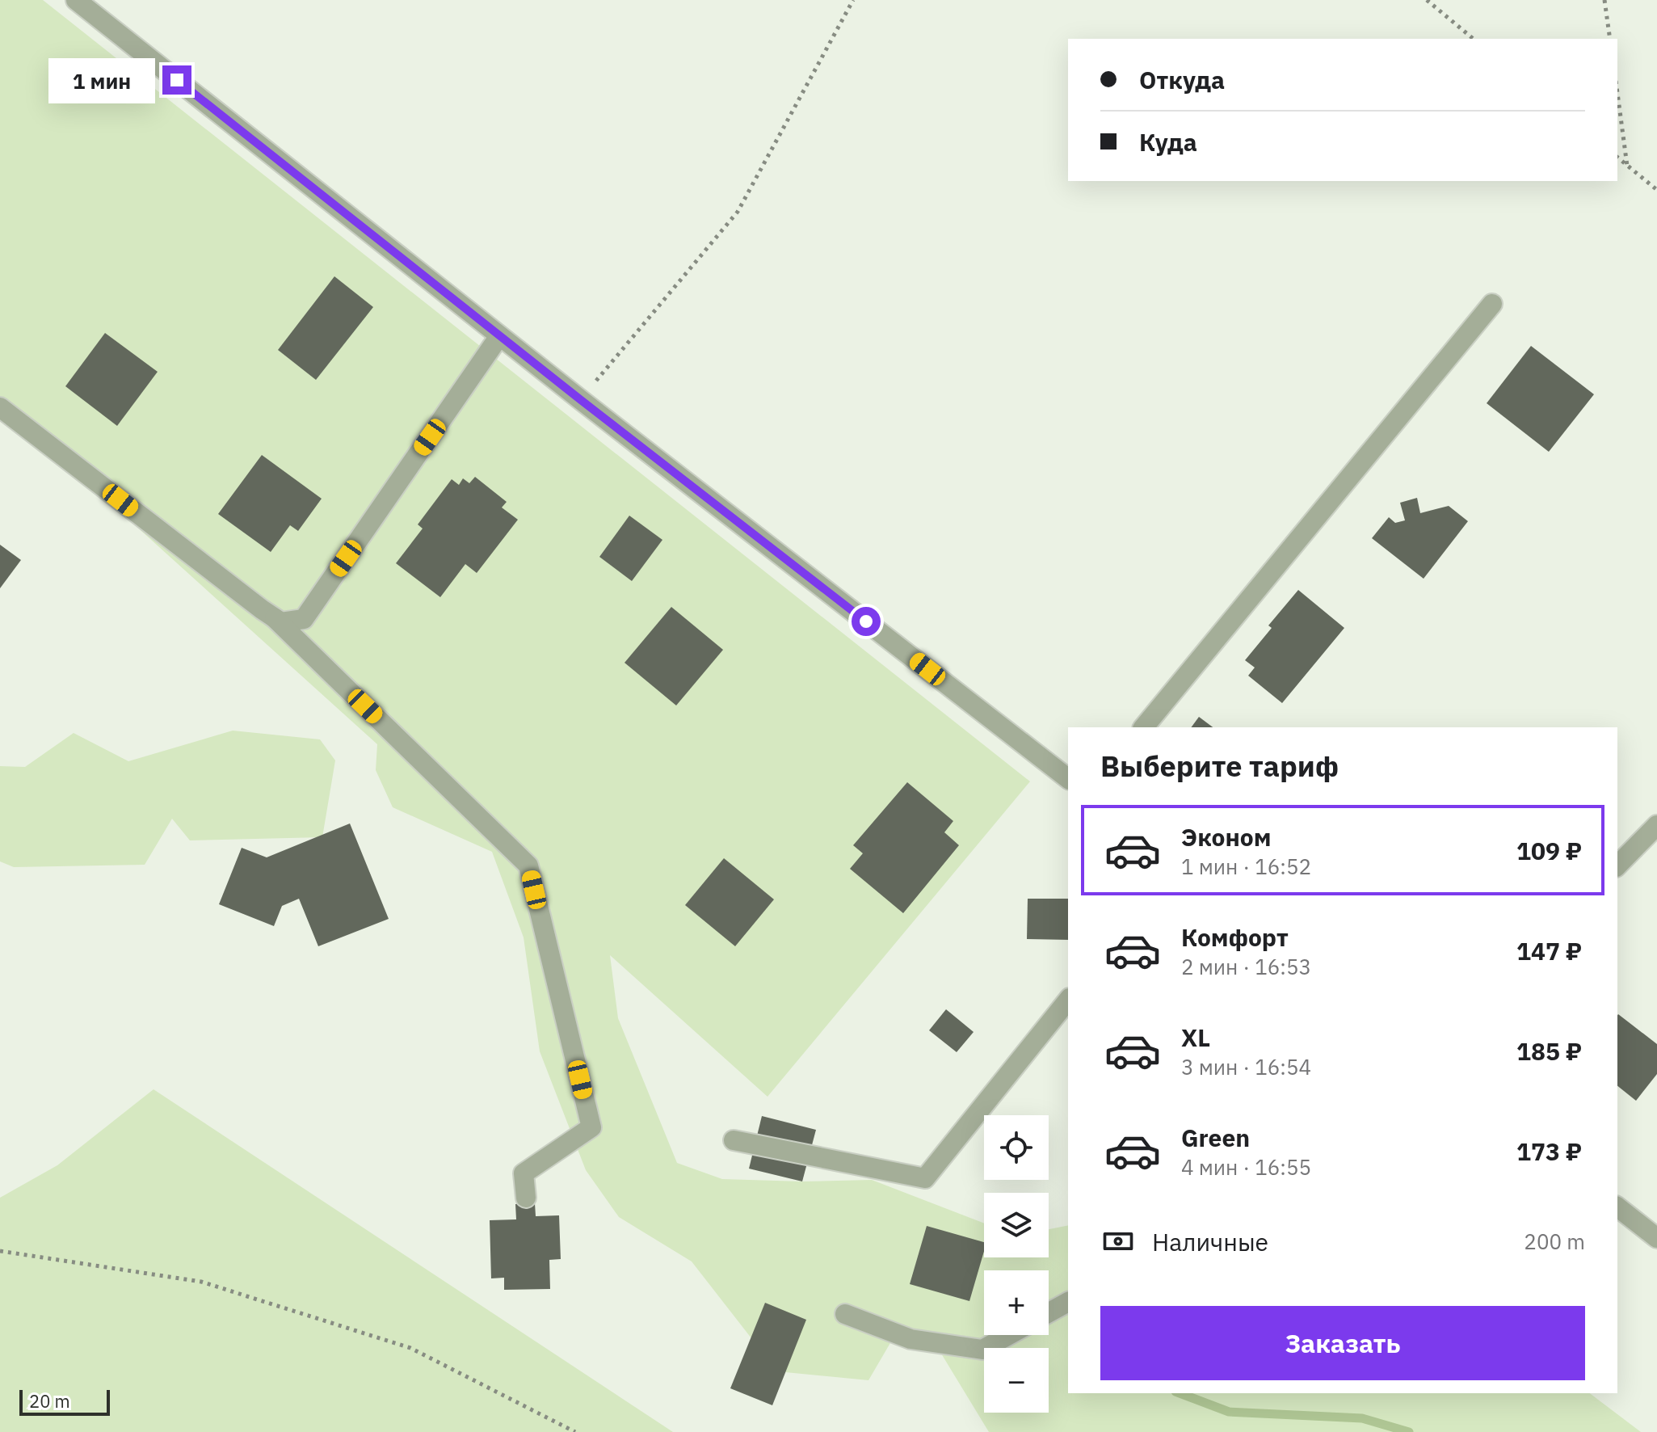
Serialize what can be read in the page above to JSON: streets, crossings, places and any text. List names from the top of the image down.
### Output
{
  "scale_bar": "20 m",
  "page": {
    "banner": ["Откуда", "Куда"],
    "bubble": "1 мин",
    "heading": "Выберите тариф",
    "list": [
      {
        "name": "Эконом",
        "note": "1 мин · 16:52",
        "value": "109 ₽"
      },
      {
        "name": "Комфорт",
        "note": "2 мин · 16:53",
        "value": "147 ₽"
      },
      {
        "name": "XL",
        "note": "3 мин · 16:54",
        "value": "185 ₽"
      },
      {
        "name": "Green",
        "note": "4 мин · 16:55",
        "value": "173 ₽"
      }
    ],
    "map_buttons": ["+", "−"],
    "pay": ["Наличные", "200 m"],
    "buttons": "Заказать",
    "scale": "20 m"
  }
}
